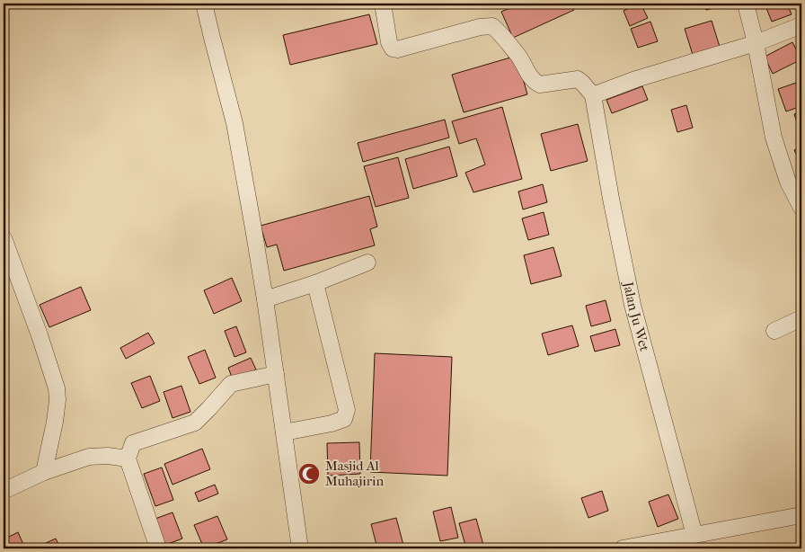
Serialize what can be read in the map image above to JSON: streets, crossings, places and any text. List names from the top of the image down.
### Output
{
  "streets": {
    "street": ["Jalan Ju Wet"]
  },
  "places": {
    "mosque": ["Masjid Al Muhajirin"]
  }
}
